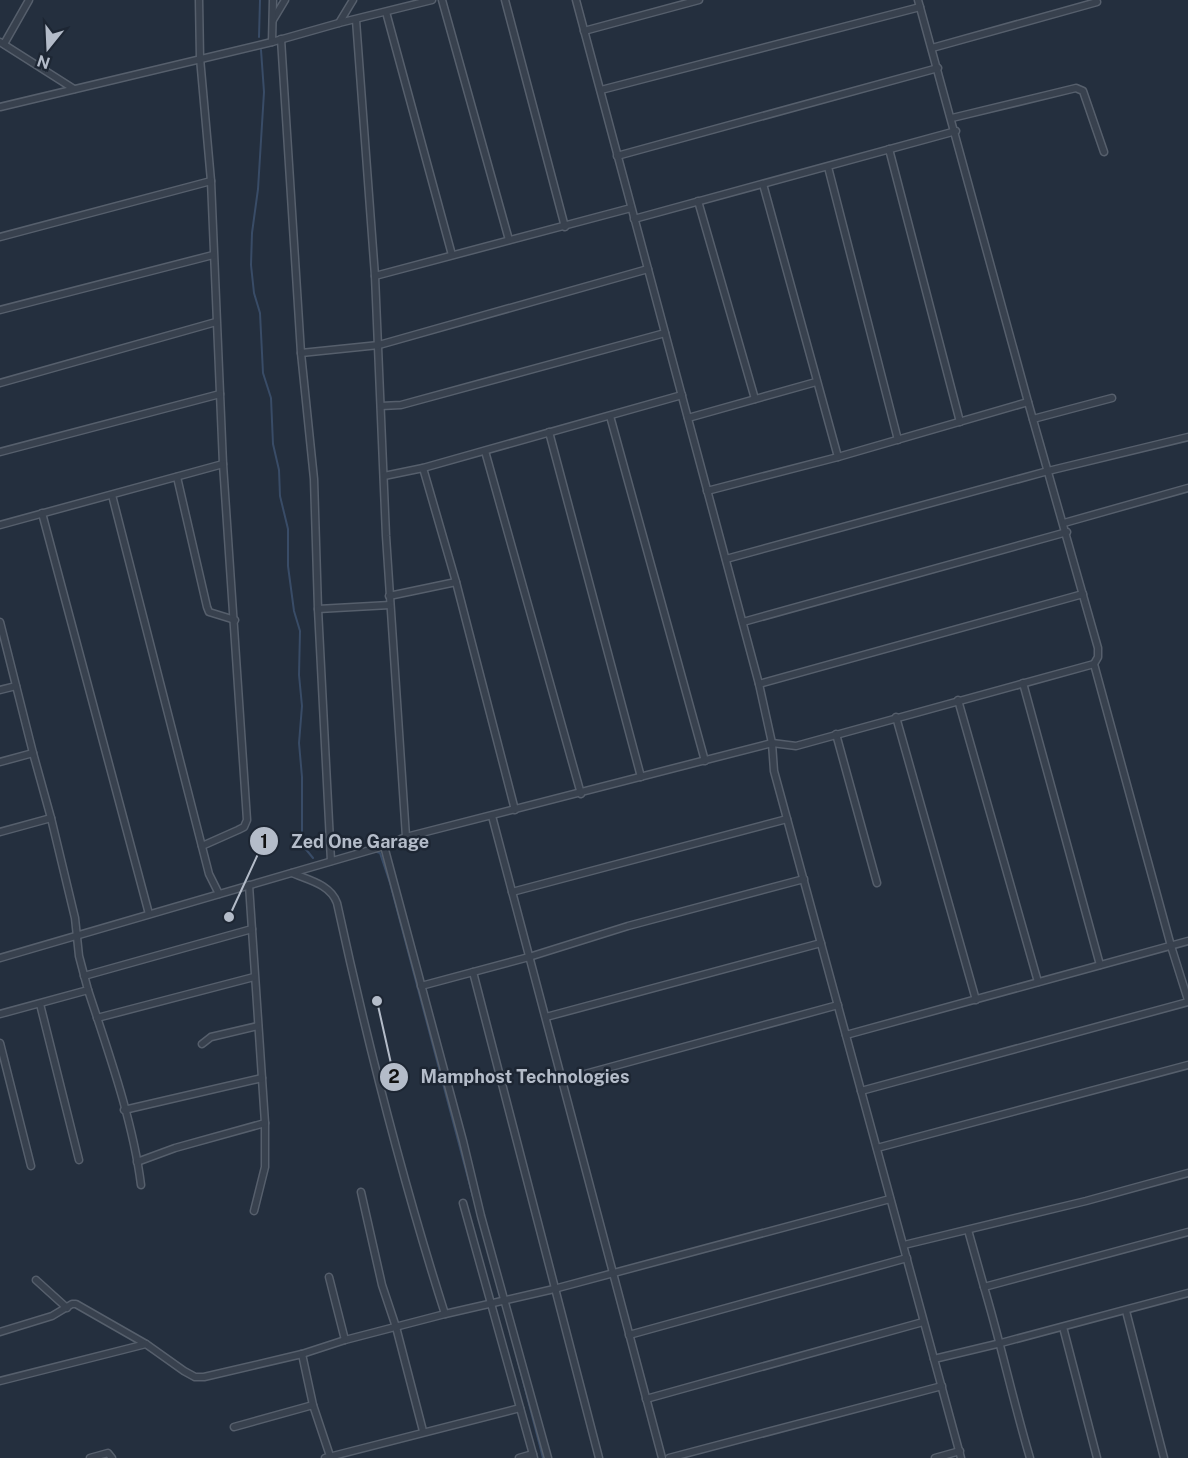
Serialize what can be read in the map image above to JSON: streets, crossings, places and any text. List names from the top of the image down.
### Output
{
  "places": ["Zed One Garage", "Mamphost Technologies"],
  "north": "bottom"
}
